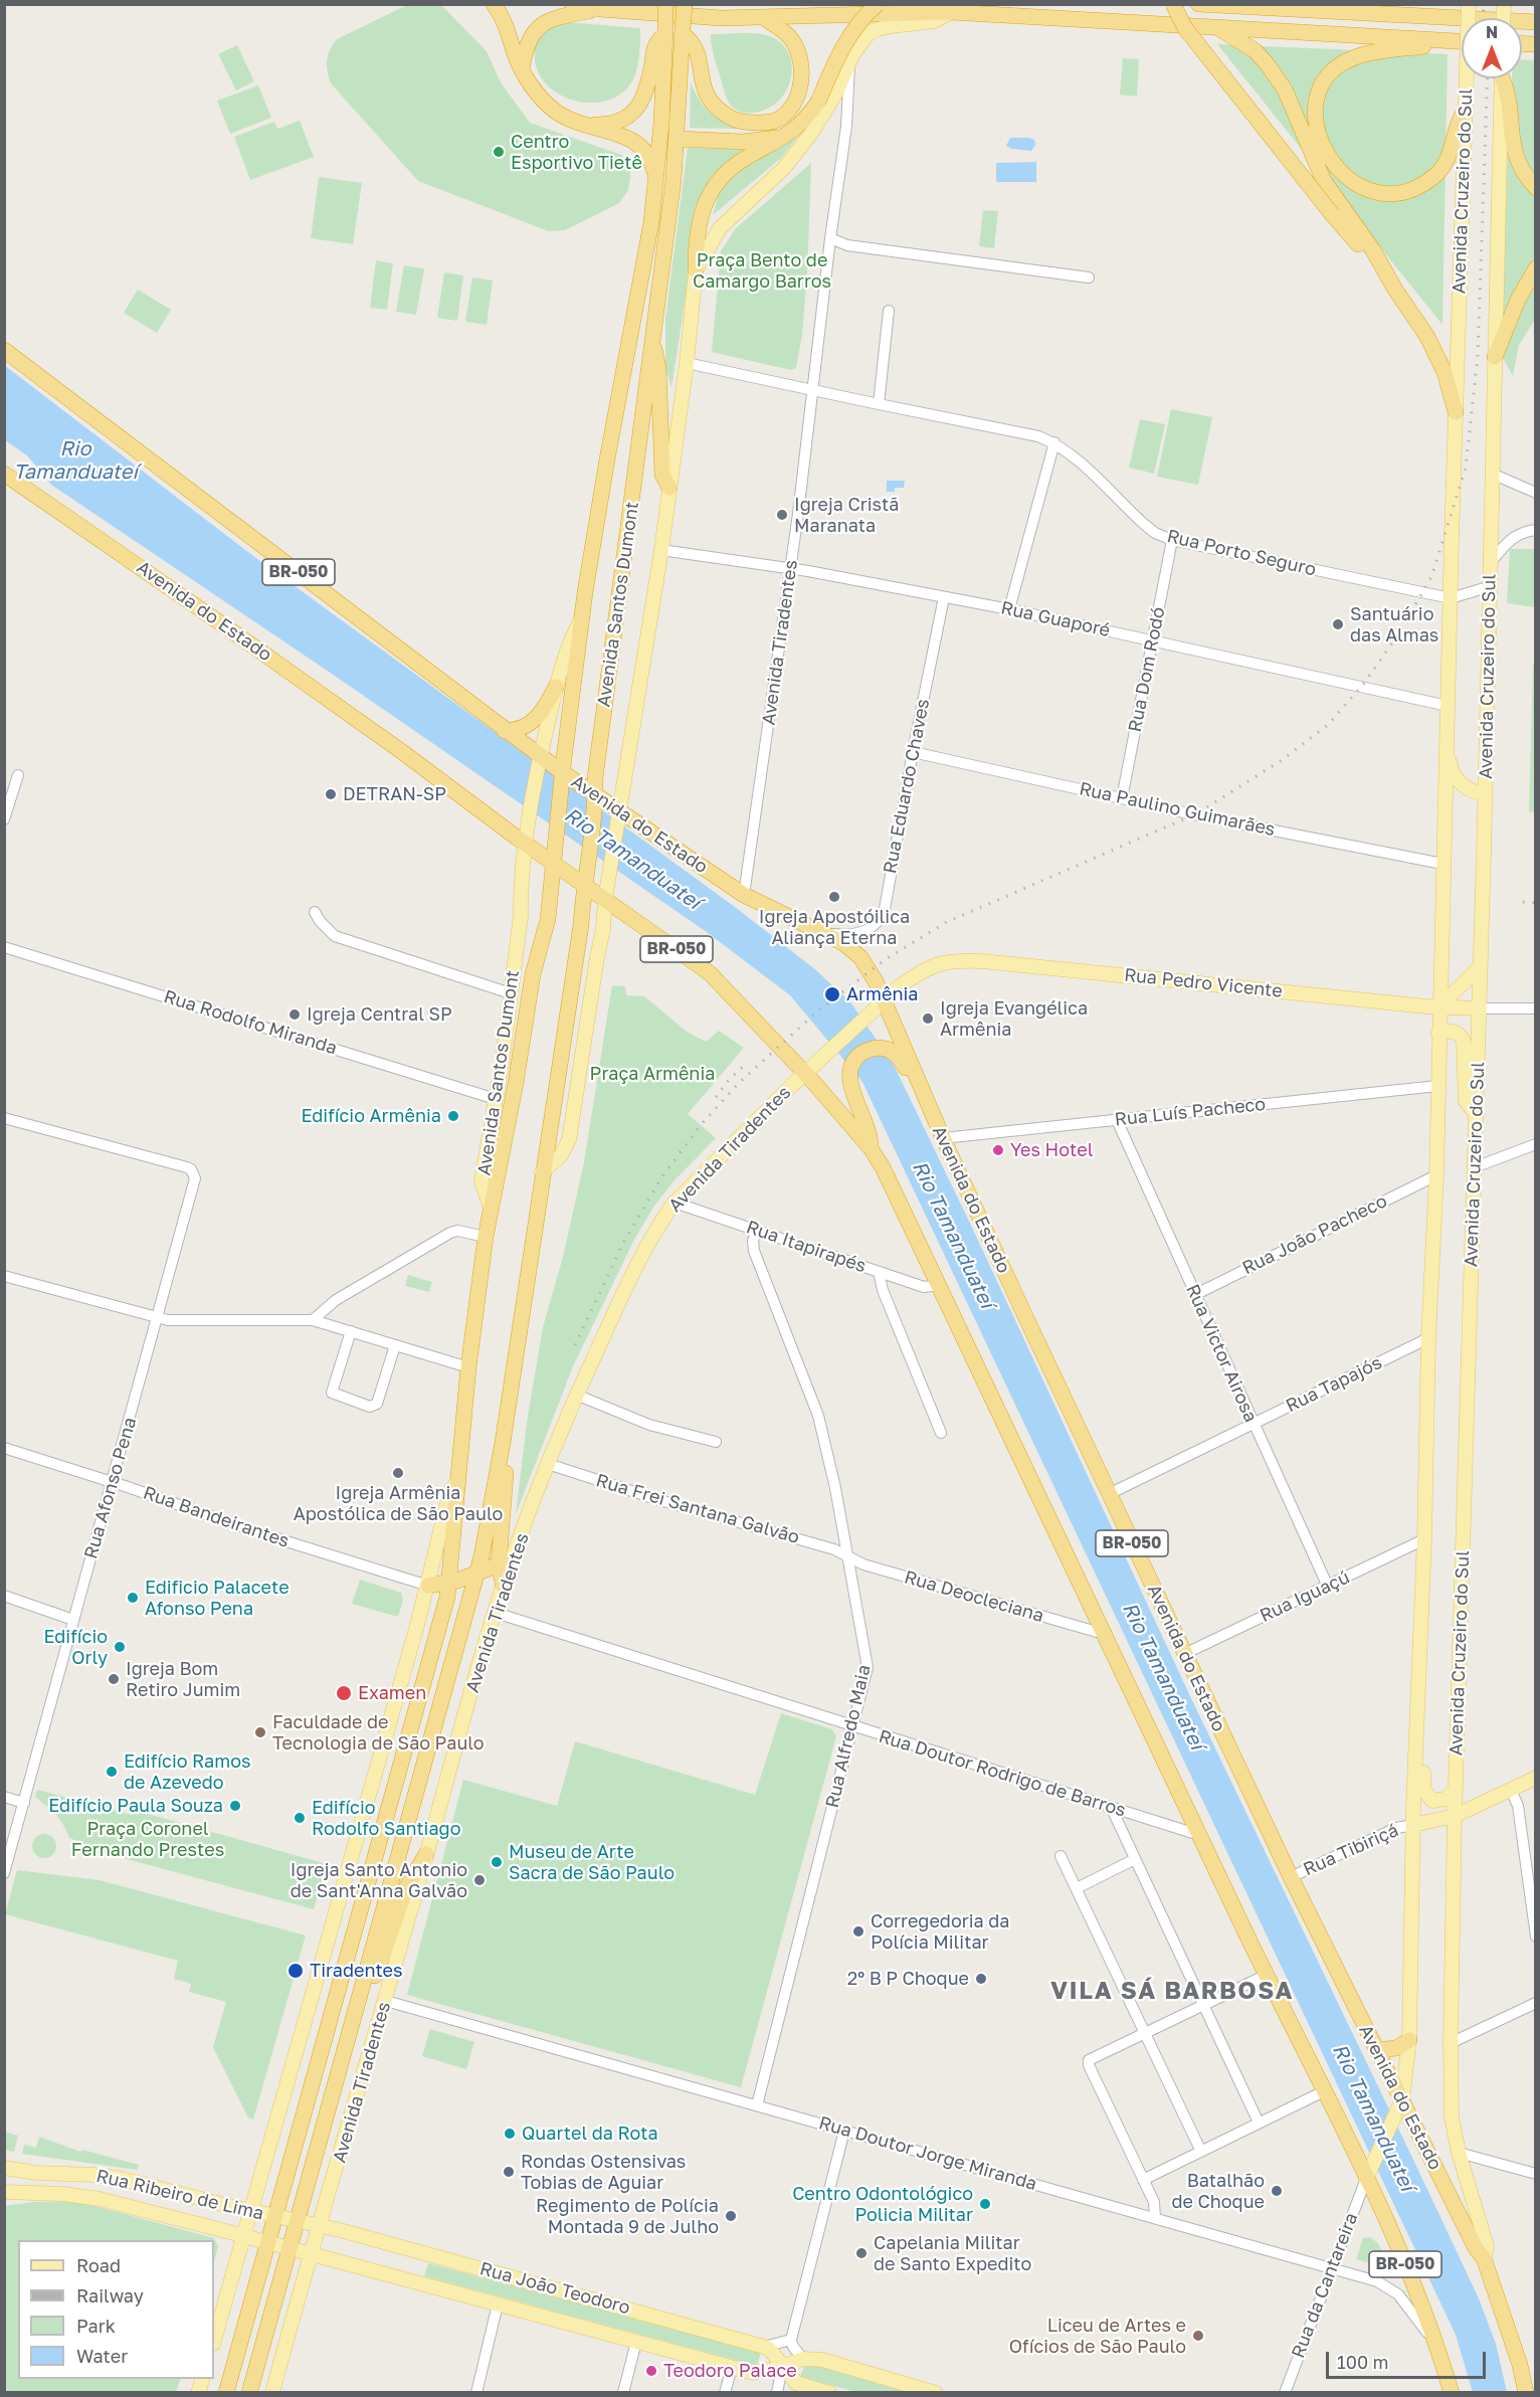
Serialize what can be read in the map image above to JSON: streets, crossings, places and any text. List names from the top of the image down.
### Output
{
  "streets": {
    "highway": [
      "BR-050",
      "Avenida Santos Dumont",
      "Avenida do Estado",
      "Avenida Tiradentes"
    ],
    "main road": [
      "Avenida Cruzeiro do Sul",
      "Rua Pedro Vicente",
      "Rua Ribeiro de Lima",
      "Rua João Teodoro"
    ],
    "street": [
      "Rua Porto Seguro",
      "Rua Guaporé",
      "Rua Dom Rodó",
      "Rua Eduardo Chaves",
      "Rua Paulino Guimarães",
      "Rua Rodolfo Miranda",
      "Rua Luís Pacheco",
      "Rua João Pacheco",
      "Rua Itapirapés",
      "Rua Victor Airosa",
      "Rua Tapajós",
      "Rua Afonso Pena",
      "Rua Frei Santana Galvão",
      "Rua Bandeirantes",
      "Rua Deocleciana",
      "Rua Iguaçú",
      "Rua Alfredo Maia",
      "Rua Doutor Rodrigo de Barros",
      "Rua Tibiriçá",
      "Rua Doutor Jorge Miranda",
      "Rua da Cantareira"
    ]
  },
  "crossings": [
    ["Avenida Cruzeiro do Sul", "Rua Porto Seguro"],
    ["Avenida Cruzeiro do Sul", "Avenida do Estado"],
    ["Avenida Cruzeiro do Sul", "Rua Guaporé"],
    ["Avenida Cruzeiro do Sul", "Rua Paulino Guimarães"],
    ["Avenida Cruzeiro do Sul", "Rua Pedro Vicente"],
    ["Avenida Cruzeiro do Sul", "Rua Luís Pacheco"],
    ["Avenida Cruzeiro do Sul", "Rua João Pacheco"],
    ["Avenida Cruzeiro do Sul", "Rua Tapajós"],
    ["Avenida Cruzeiro do Sul", "Rua Iguaçú"],
    ["Avenida Cruzeiro do Sul", "Rua Tibiriçá"],
    ["Avenida Cruzeiro do Sul", "Rua da Cantareira"],
    ["Rua Porto Seguro", "Avenida Tiradentes"],
    ["Rua Porto Seguro", "Rua Dom Rodó"],
    ["Avenida Santos Dumont", "Avenida do Estado"],
    ["Avenida Santos Dumont", "Rua Guaporé"],
    ["Avenida Santos Dumont", "Avenida Tiradentes"],
    ["Avenida Santos Dumont", "Rua Rodolfo Miranda"],
    ["Avenida Santos Dumont", "Rua Bandeirantes"],
    ["Avenida do Estado", "Avenida Tiradentes"],
    ["Avenida do Estado", "Rua Eduardo Chaves"],
    ["Avenida do Estado", "Rua Pedro Vicente"],
    ["Avenida do Estado", "Rua Luís Pacheco"],
    ["Avenida do Estado", "Rua Itapirapés"],
    ["Avenida do Estado", "Rua Tapajós"],
    ["Avenida do Estado", "Rua Deocleciana"],
    ["Avenida do Estado", "Rua Iguaçú"],
    ["Avenida do Estado", "Rua Doutor Rodrigo de Barros"],
    ["Avenida do Estado", "Rua Tibiriçá"],
    ["Avenida do Estado", "Rua Doutor Jorge Miranda"],
    ["Avenida do Estado", "Rua da Cantareira"],
    ["Rua Guaporé", "Avenida Tiradentes"],
    ["Rua Guaporé", "Rua Dom Rodó"],
    ["Rua Guaporé", "Rua Eduardo Chaves"],
    ["Avenida Tiradentes", "Rua Pedro Vicente"],
    ["Avenida Tiradentes", "Rua Itapirapés"],
    ["Avenida Tiradentes", "Rua Frei Santana Galvão"],
    ["Avenida Tiradentes", "Rua Doutor Rodrigo de Barros"],
    ["Avenida Tiradentes", "Rua Doutor Jorge Miranda"],
    ["Avenida Tiradentes", "Rua Ribeiro de Lima"],
    ["Avenida Tiradentes", "Rua João Teodoro"],
    ["Rua Dom Rodó", "Rua Paulino Guimarães"],
    ["Rua Eduardo Chaves", "Rua Paulino Guimarães"],
    ["Rua Luís Pacheco", "Rua Victor Airosa"],
    ["Rua João Pacheco", "Rua Victor Airosa"],
    ["Rua Itapirapés", "Rua Alfredo Maia"],
    ["Rua Victor Airosa", "Rua Tapajós"],
    ["Rua Victor Airosa", "Rua Iguaçú"],
    ["Rua Afonso Pena", "Rua Bandeirantes"],
    ["Rua Frei Santana Galvão", "Rua Deocleciana"],
    ["Rua Frei Santana Galvão", "Rua Alfredo Maia"],
    ["Rua Deocleciana", "Rua Alfredo Maia"],
    ["Rua Alfredo Maia", "Rua Doutor Rodrigo de Barros"],
    ["Rua Alfredo Maia", "Rua Doutor Jorge Miranda"],
    ["Rua Doutor Jorge Miranda", "Rua da Cantareira"],
    ["Rua Ribeiro de Lima", "Rua João Teodoro"]
  ],
  "districts": ["VILA SÁ BARBOSA"],
  "water": ["Rio Tamanduateí"],
  "parks": ["Praça Bento de Camargo Barros", "Praça Armênia", "Praça Coronel Fernando Prestes"],
  "places": [
    "Centro Esportivo Tietê",
    "Igreja Cristã Maranata",
    "Santuário das Almas",
    "DETRAN-SP",
    "Igreja Apostóilica Aliança Eterna",
    "Armênia",
    "Igreja Central SP",
    "Igreja Evangélica Armênia",
    "Edifício Armênia",
    "Yes Hotel",
    "Igreja Armênia Apostólica de São Paulo",
    "Edificio Palacete Afonso Pena",
    "Edifício Orly",
    "Igreja Bom Retiro Jumim",
    "Examen",
    "Faculdade de Tecnologia de São Paulo",
    "Edifício Ramos de Azevedo",
    "Edifício Paula Souza",
    "Edifício Rodolfo Santiago",
    "Museu de Arte Sacra de São Paulo",
    "Igreja Santo Antonio de Sant'Anna Galvão",
    "Corregedoria da Polícia Militar",
    "Tiradentes",
    "2º B P Choque",
    "Quartel da Rota",
    "Rondas Ostensivas Tobias de Aguiar",
    "Batalhão de Choque",
    "Centro Odontológico Policia Militar",
    "Regimento de Polícia Montada 9 de Julho",
    "Capelania Militar de Santo Expedito",
    "Liceu de Artes e Ofícios de São Paulo",
    "Teodoro Palace"
  ],
  "legend": [
    "Road",
    "Railway",
    "Park",
    "Water"
  ],
  "scale_bar": "100 m",
  "north": "top"
}
